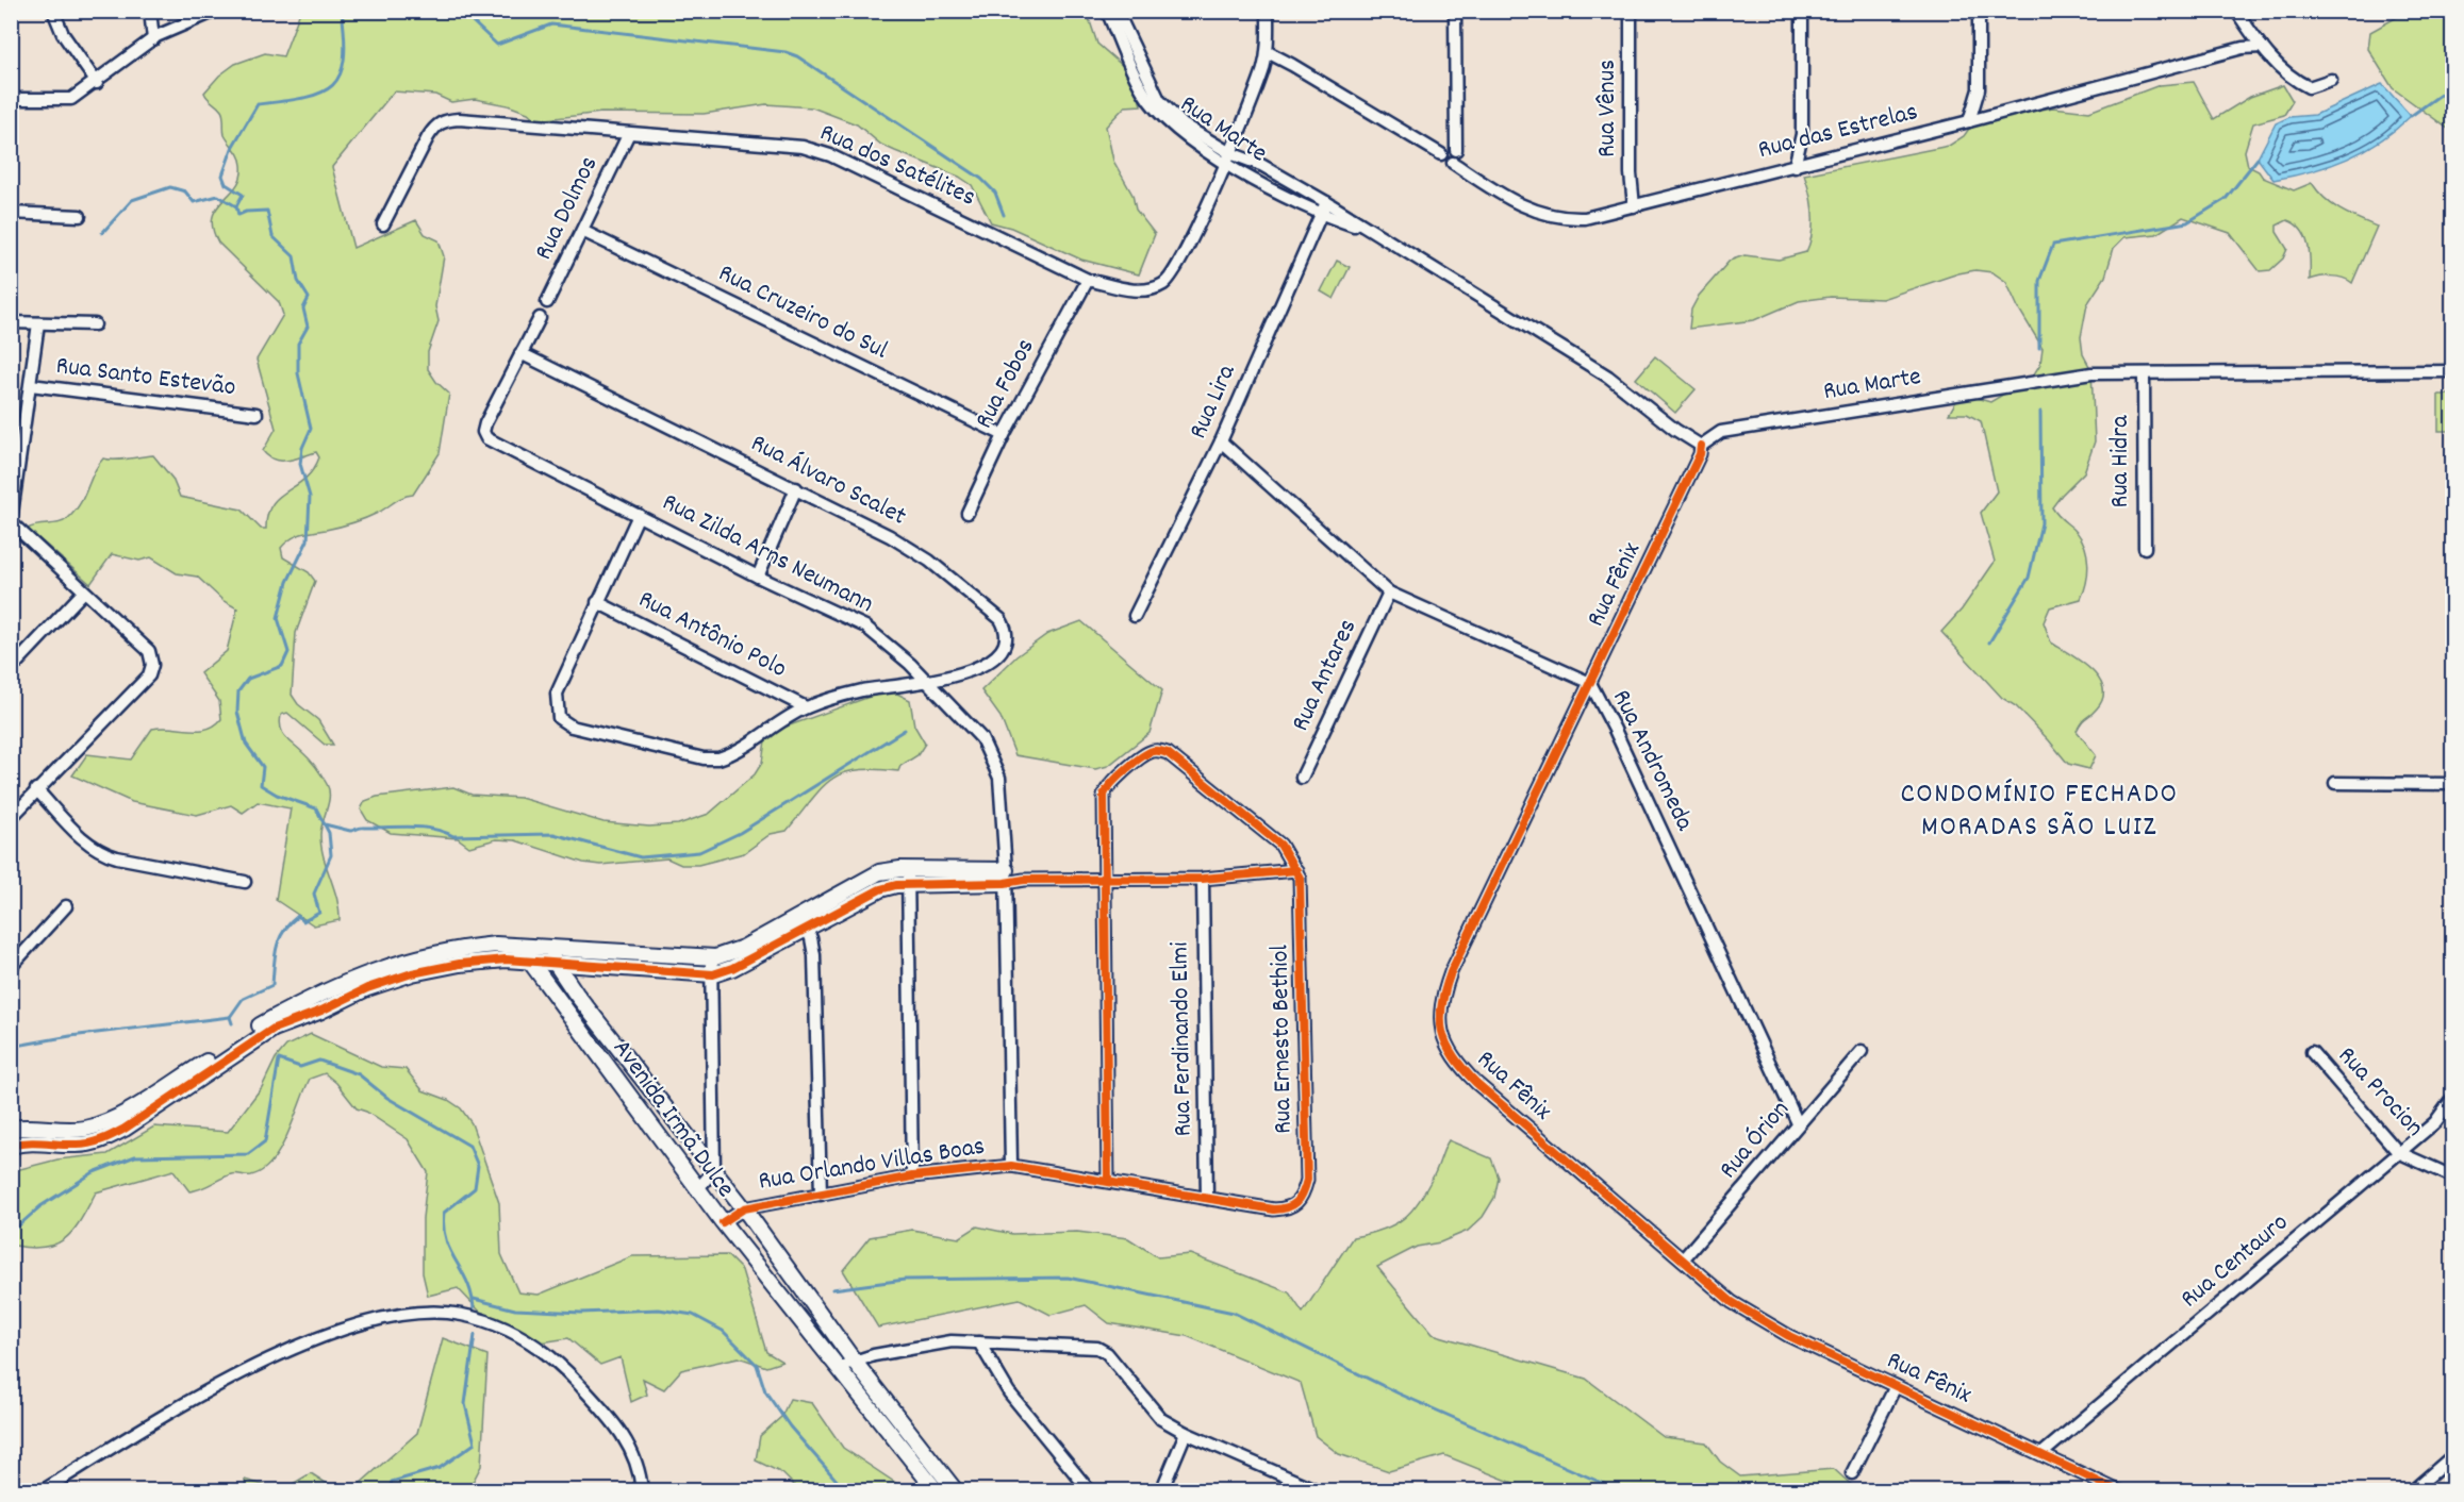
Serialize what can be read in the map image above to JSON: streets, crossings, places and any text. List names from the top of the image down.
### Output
{
  "streets": {
    "street": [
      "Rua Vênus",
      "Rua Marte",
      "Rua das Estrelas",
      "Rua dos Satélites",
      "Rua Dolmos",
      "Rua Cruzeiro do Sul",
      "Rua Santo Estevão",
      "Rua Fobos",
      "Rua Lira",
      "Rua Hidra",
      "Rua Álvaro Scalet",
      "Rua Zilda Arns Neumann",
      "Rua Fênix",
      "Rua Antônio Polo",
      "Rua Antares",
      "Rua Andromeda",
      "Rua Ferdinando Elmi",
      "Rua Ernesto Bethiol",
      "Rua Procion",
      "Avenida Irmã Dulce",
      "Rua Órion",
      "Rua Orlando Villas Boas",
      "Rua Centauro"
    ]
  },
  "crossings": [
    ["Rua Vênus", "Rua das Estrelas"],
    ["Rua Marte", "Rua dos Satélites"],
    ["Rua Marte", "Rua Lira"],
    ["Rua Marte", "Rua Hidra"],
    ["Rua Marte", "Rua Fênix"],
    ["Rua dos Satélites", "Rua Dolmos"],
    ["Rua dos Satélites", "Rua Fobos"],
    ["Rua Dolmos", "Rua Cruzeiro do Sul"],
    ["Rua Cruzeiro do Sul", "Rua Fobos"],
    ["Rua Lira", "Rua Andromeda"],
    ["Rua Álvaro Scalet", "Rua Zilda Arns Neumann"],
    ["Rua Álvaro Scalet", "Rua Antônio Polo"],
    ["Rua Zilda Arns Neumann", "Rua Orlando Villas Boas"],
    ["Rua Fênix", "Rua Andromeda"],
    ["Rua Fênix", "Rua Órion"],
    ["Rua Fênix", "Rua Centauro"],
    ["Rua Antares", "Rua Andromeda"],
    ["Rua Andromeda", "Rua Órion"],
    ["Rua Ferdinando Elmi", "Rua Orlando Villas Boas"],
    ["Rua Ernesto Bethiol", "Rua Orlando Villas Boas"],
    ["Rua Procion", "Rua Centauro"],
    ["Avenida Irmã Dulce", "Rua Orlando Villas Boas"]
  ],
  "districts": ["CONDOMÍNIO FECHADO MORADAS SÃO LUIZ"]
}
